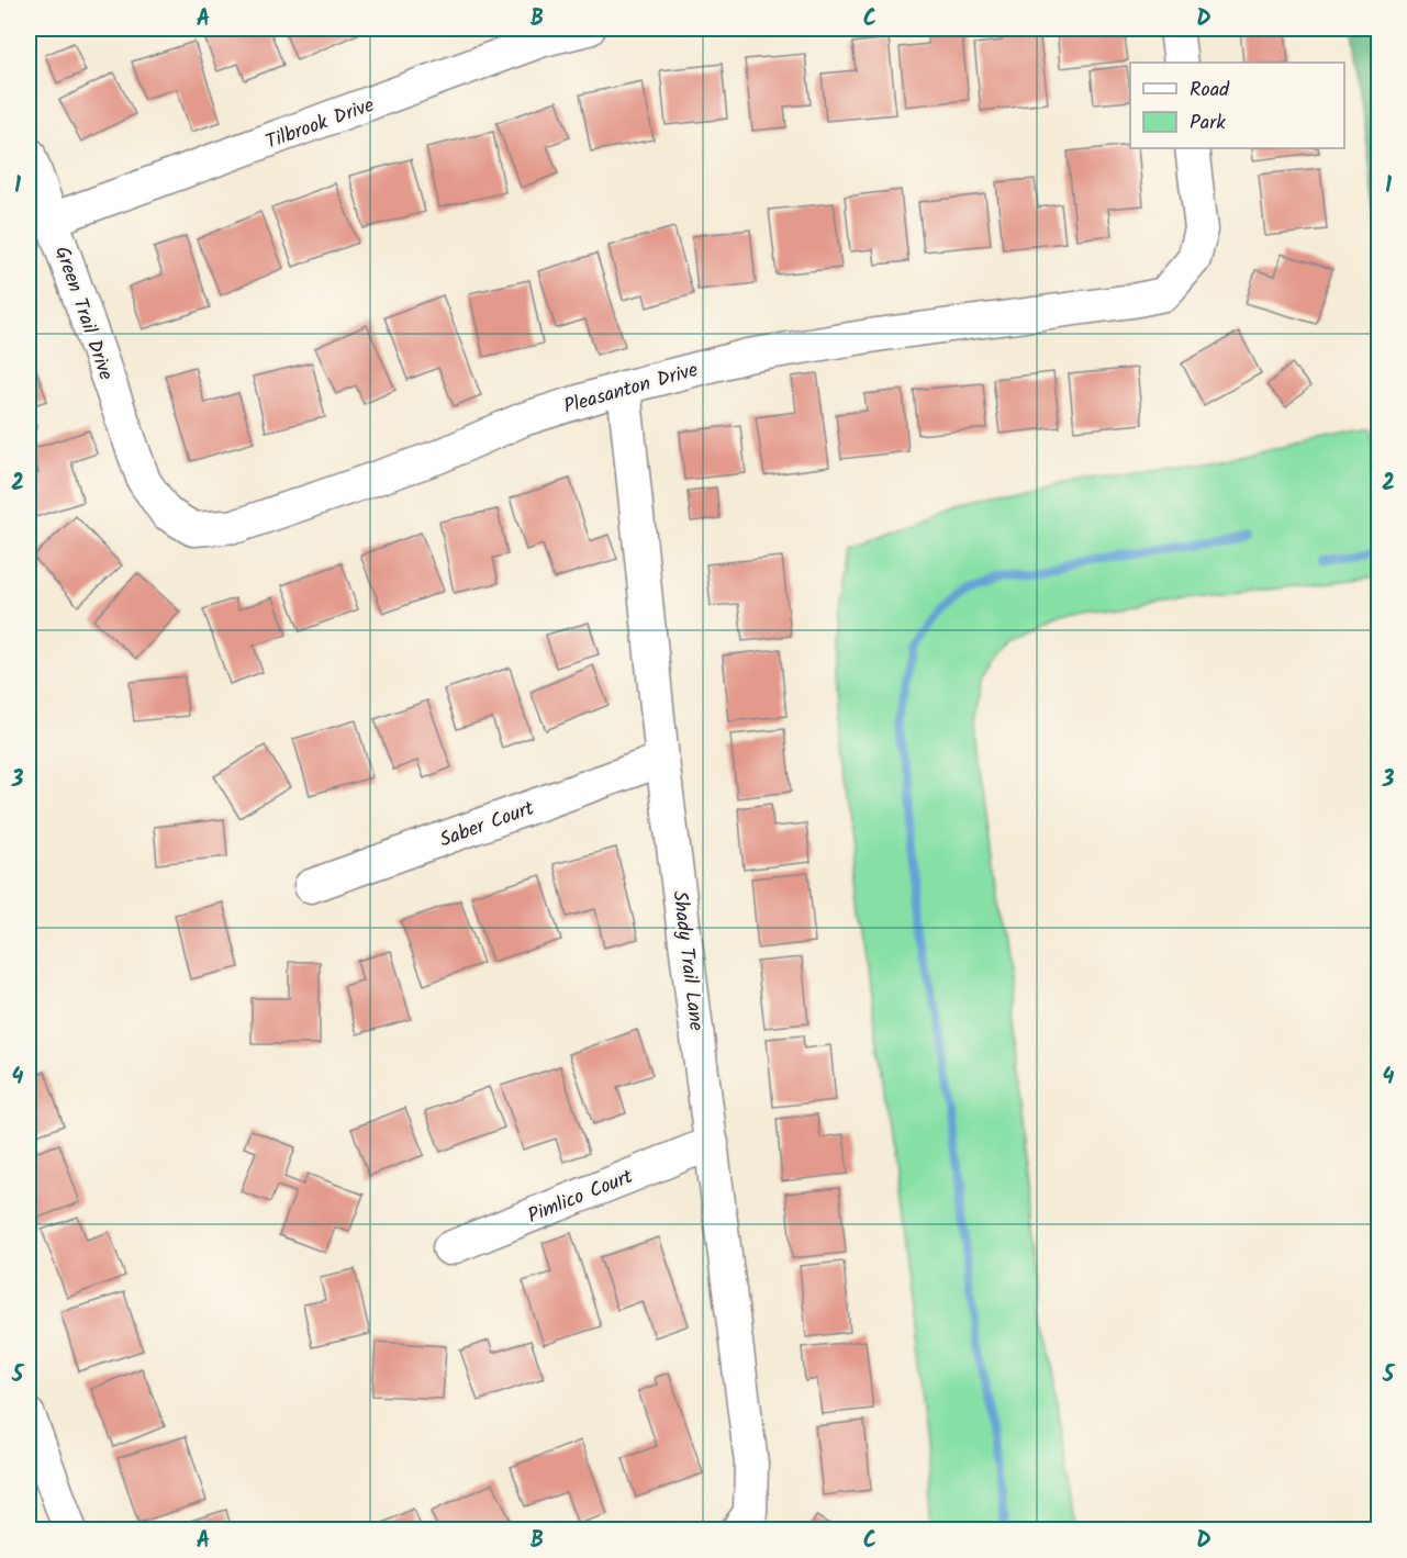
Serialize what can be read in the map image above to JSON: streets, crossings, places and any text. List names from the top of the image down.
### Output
{
  "streets": {
    "street": [
      "Tilbrook Drive",
      "Green Trail Drive",
      "Pleasanton Drive",
      "Saber Court",
      "Shady Trail Lane",
      "Pimlico Court"
    ]
  },
  "crossings": [
    ["Tilbrook Drive", "Green Trail Drive"],
    ["Green Trail Drive", "Pleasanton Drive"],
    ["Pleasanton Drive", "Shady Trail Lane"],
    ["Saber Court", "Shady Trail Lane"],
    ["Shady Trail Lane", "Pimlico Court"]
  ],
  "legend": ["Road", "Park"],
  "grid": {
    "columns": [
      "A",
      "B",
      "C",
      "D"
    ],
    "rows": [
      "1",
      "2",
      "3",
      "4",
      "5"
    ]
  }
}
